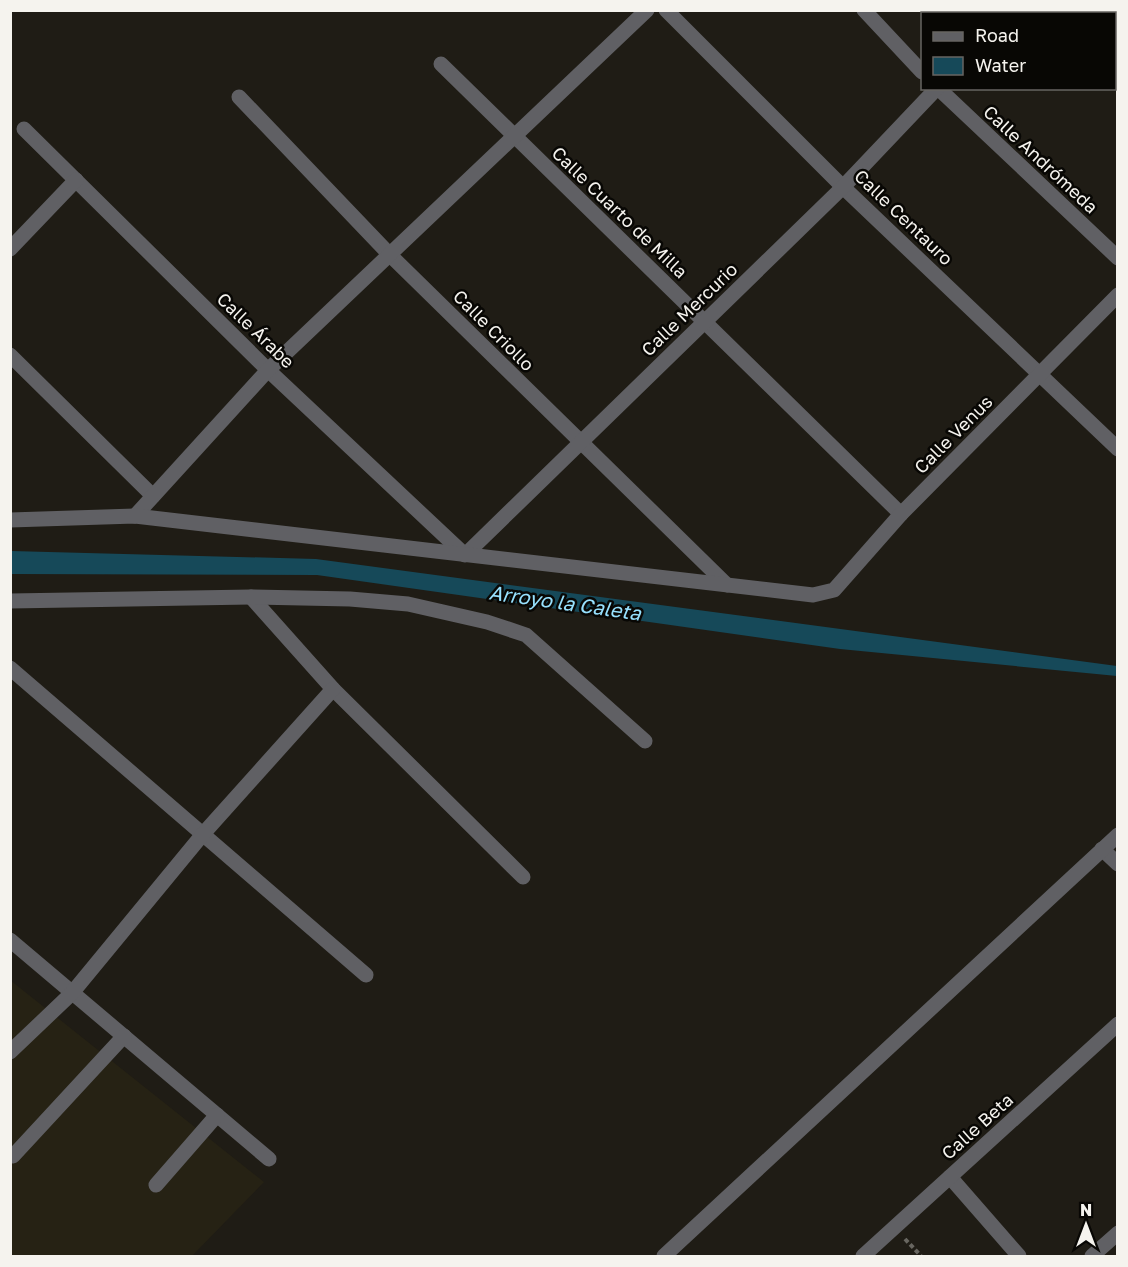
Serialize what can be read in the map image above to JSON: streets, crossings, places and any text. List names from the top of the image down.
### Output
{
  "streets": {
    "street": [
      "Calle Andrómeda",
      "Calle Cuarto de Milla",
      "Calle Centauro",
      "Calle Mercurio",
      "Calle Árabe",
      "Calle Criollo",
      "Calle Venus",
      "Calle Beta"
    ]
  },
  "crossings": [
    ["Calle Cuarto de Milla", "Calle Mercurio"],
    ["Calle Cuarto de Milla", "Calle Venus"],
    ["Calle Centauro", "Calle Mercurio"],
    ["Calle Centauro", "Calle Venus"],
    ["Calle Mercurio", "Calle Árabe"],
    ["Calle Mercurio", "Calle Criollo"],
    ["Calle Criollo", "Calle Venus"]
  ],
  "water": ["Arroyo la Caleta"],
  "legend": ["Road", "Water"],
  "north": "top"
}
